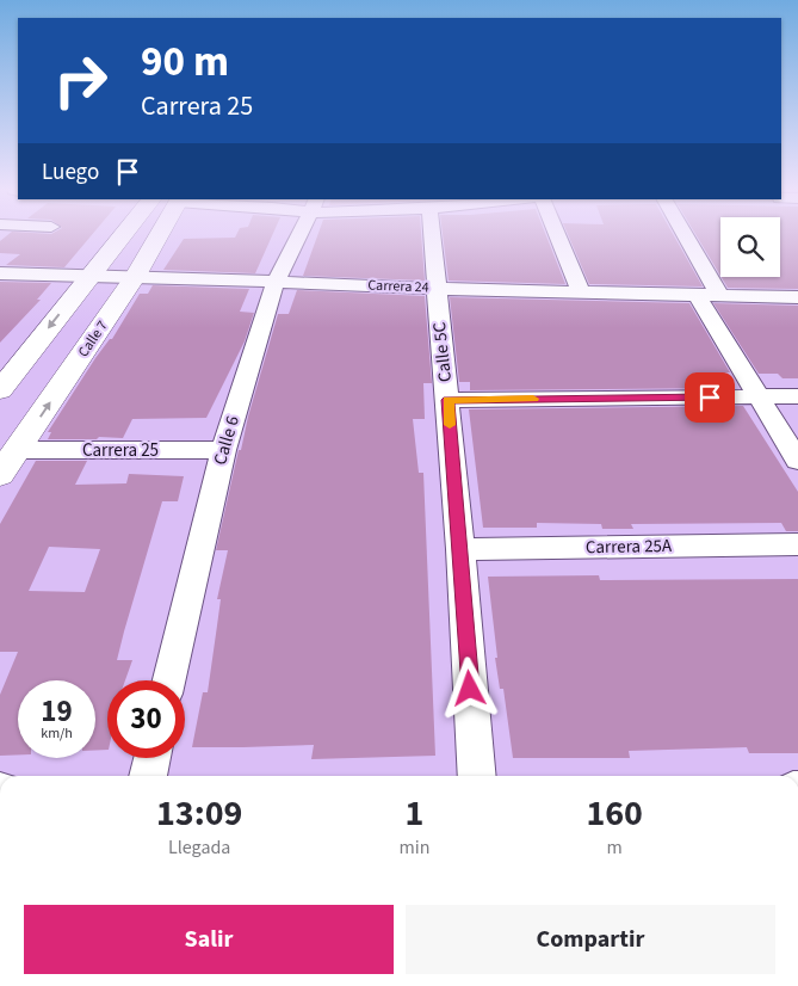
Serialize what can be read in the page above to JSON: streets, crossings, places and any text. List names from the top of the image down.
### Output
{
  "streets": {
    "main road": ["Calle 7"],
    "street": [
      "Carrera 24",
      "Calle 5C",
      "Calle 6",
      "Carrera 25",
      "Carrera 25A"
    ]
  },
  "crossings": [
    ["Carrera 24", "Calle 7"],
    ["Carrera 24", "Calle 5C"],
    ["Carrera 24", "Calle 6"],
    ["Calle 7", "Carrera 25"],
    ["Calle 5C", "Carrera 25A"],
    ["Calle 6", "Carrera 25"]
  ],
  "page": {
    "turn": ["90 m", "Carrera 25"],
    "then": "Luego",
    "speed": "19 km/h",
    "limit": "30",
    "eta": [
      "13:09",
      "Llegada",
      "1",
      "min",
      "160",
      "m"
    ],
    "buttons": ["Salir", "Compartir"]
  }
}
